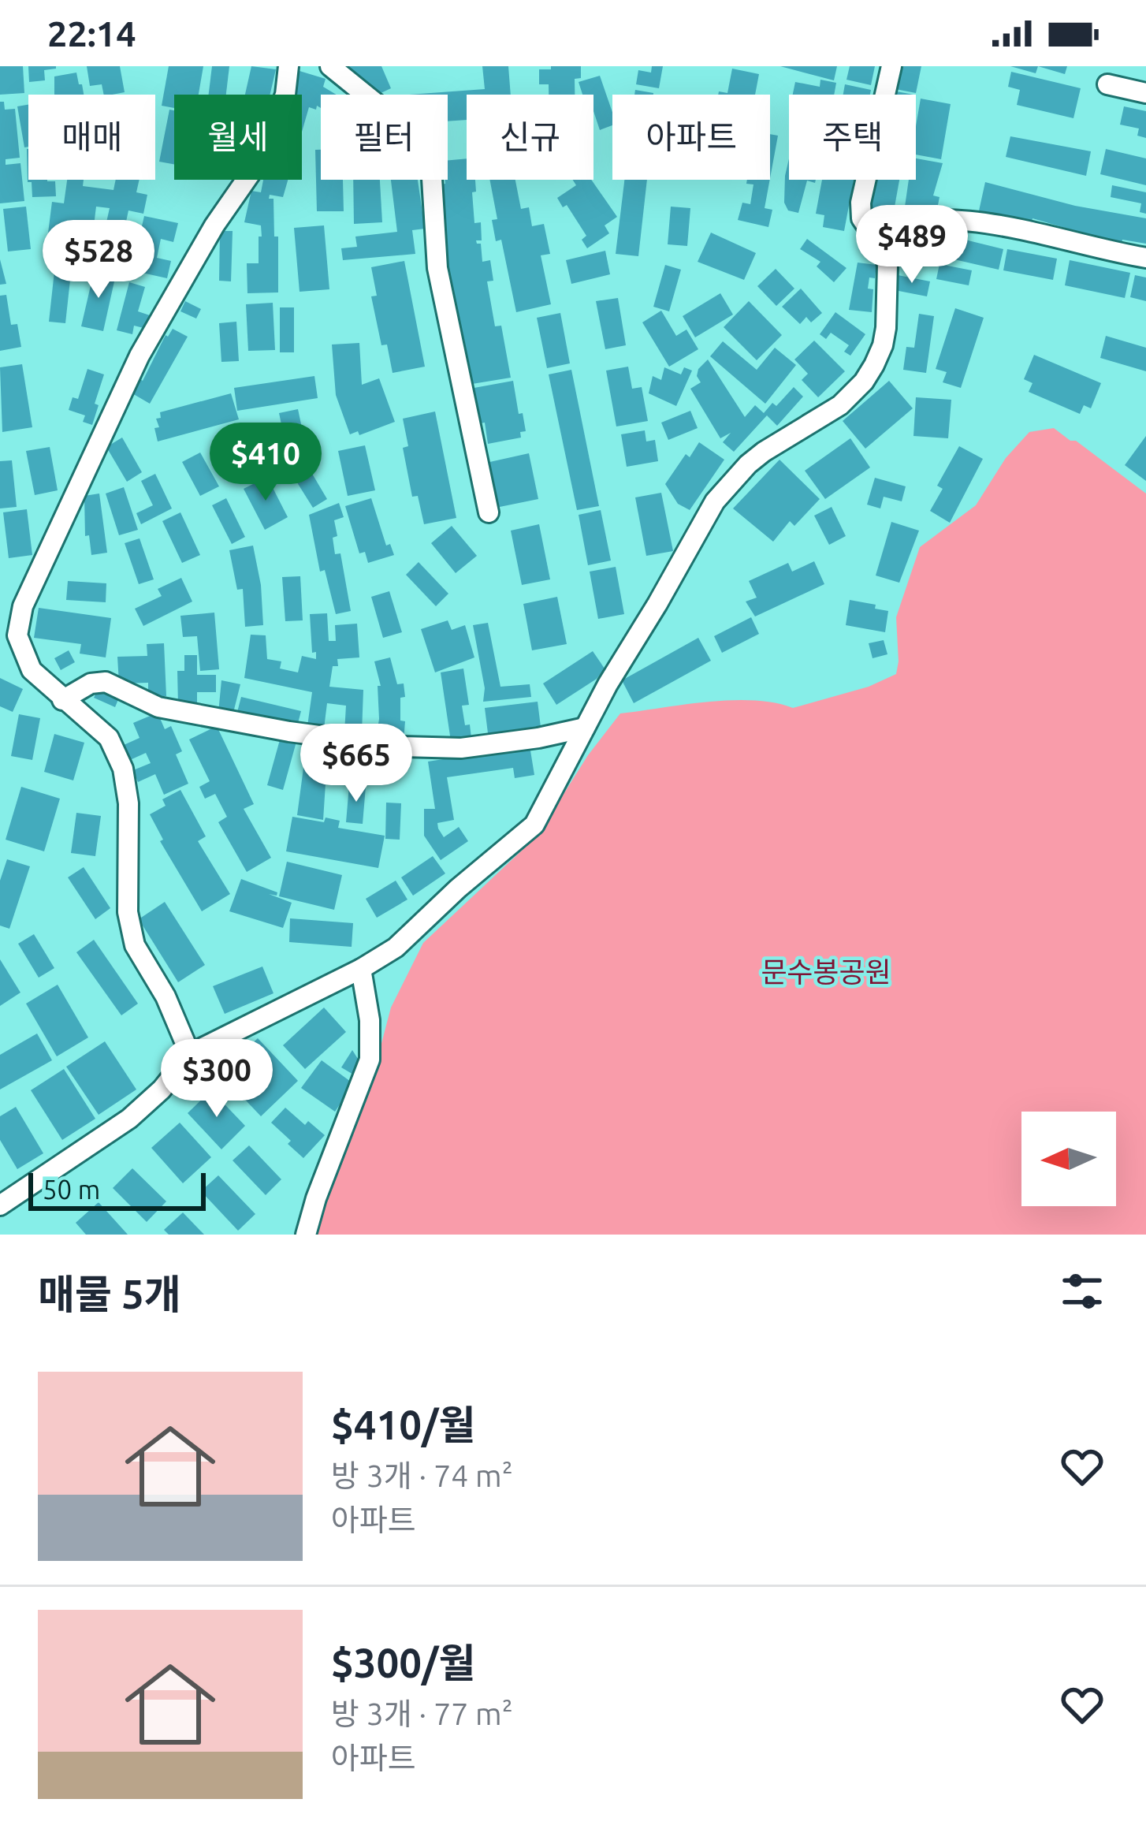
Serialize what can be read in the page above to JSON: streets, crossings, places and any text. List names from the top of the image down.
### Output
{
  "parks": ["문수봉공원"],
  "scale_bar": "50 m",
  "north": "left",
  "page": {
    "status": "22:14",
    "chip": [
      "매매",
      "월세",
      "필터",
      "신규",
      "아파트",
      "주택"
    ],
    "price": [
      "$489",
      "$528",
      "$410",
      "$665",
      "$300"
    ],
    "scale": "50 m",
    "heading": "매물 5개",
    "list": [
      {
        "name": "$410/월",
        "note": "방 3개 · 74 m² · 아파트"
      },
      {
        "name": "$300/월",
        "note": "방 3개 · 77 m² · 아파트"
      }
    ]
  }
}
